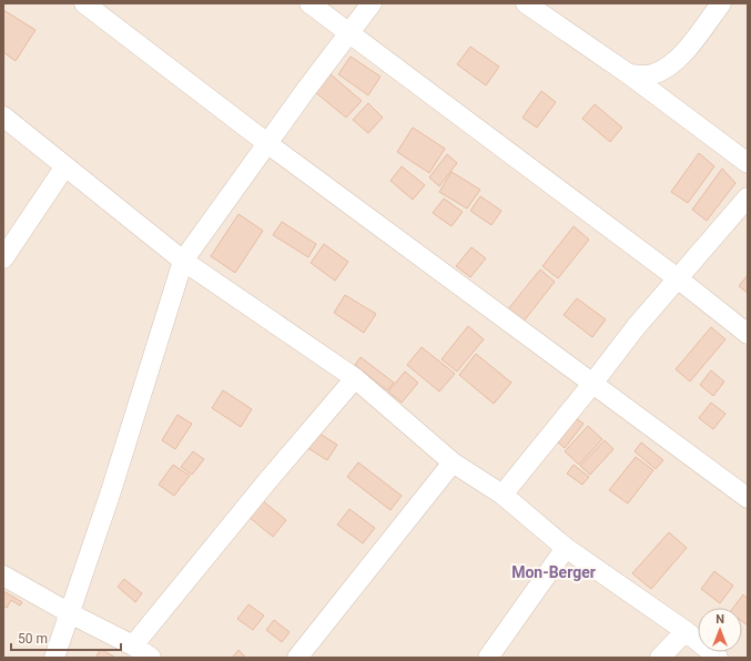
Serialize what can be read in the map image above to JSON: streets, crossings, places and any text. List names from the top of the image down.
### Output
{
  "districts": ["Mon-Berger"],
  "scale_bar": "50 m",
  "north": "top"
}
